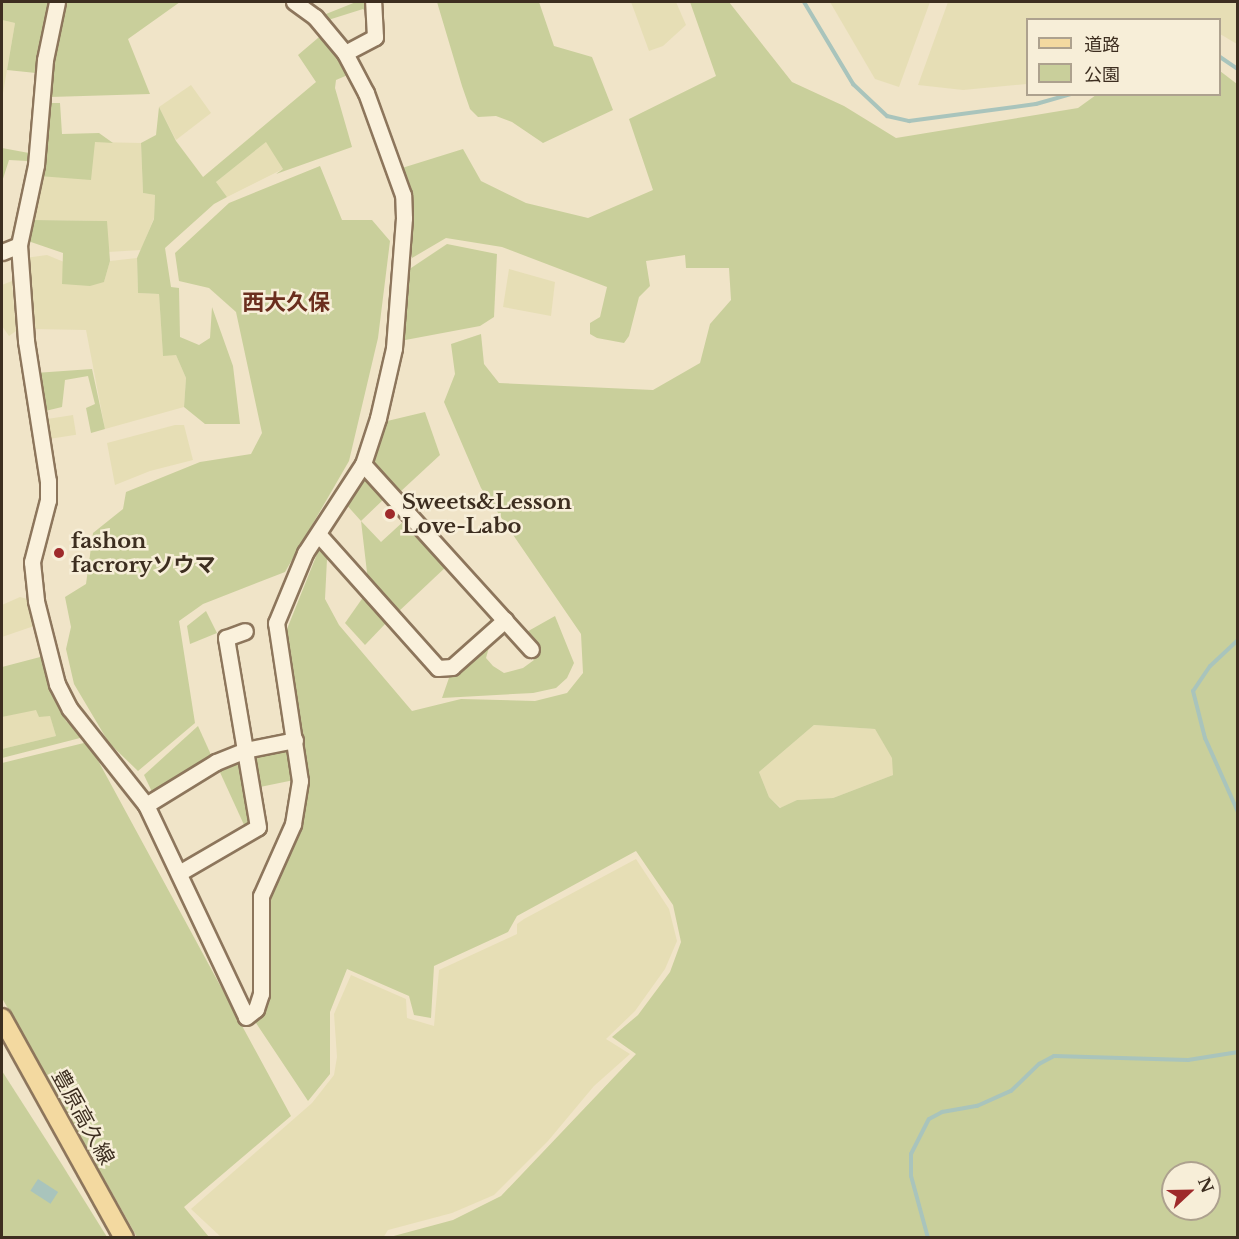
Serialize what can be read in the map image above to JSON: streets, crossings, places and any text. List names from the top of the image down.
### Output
{
  "streets": {
    "main road": ["豊原高久線"]
  },
  "districts": ["西大久保"],
  "places": ["Sweets&Lesson Love-Labo", "fashon facroryソウマ"],
  "legend": ["道路", "公園"],
  "north": "right"
}
